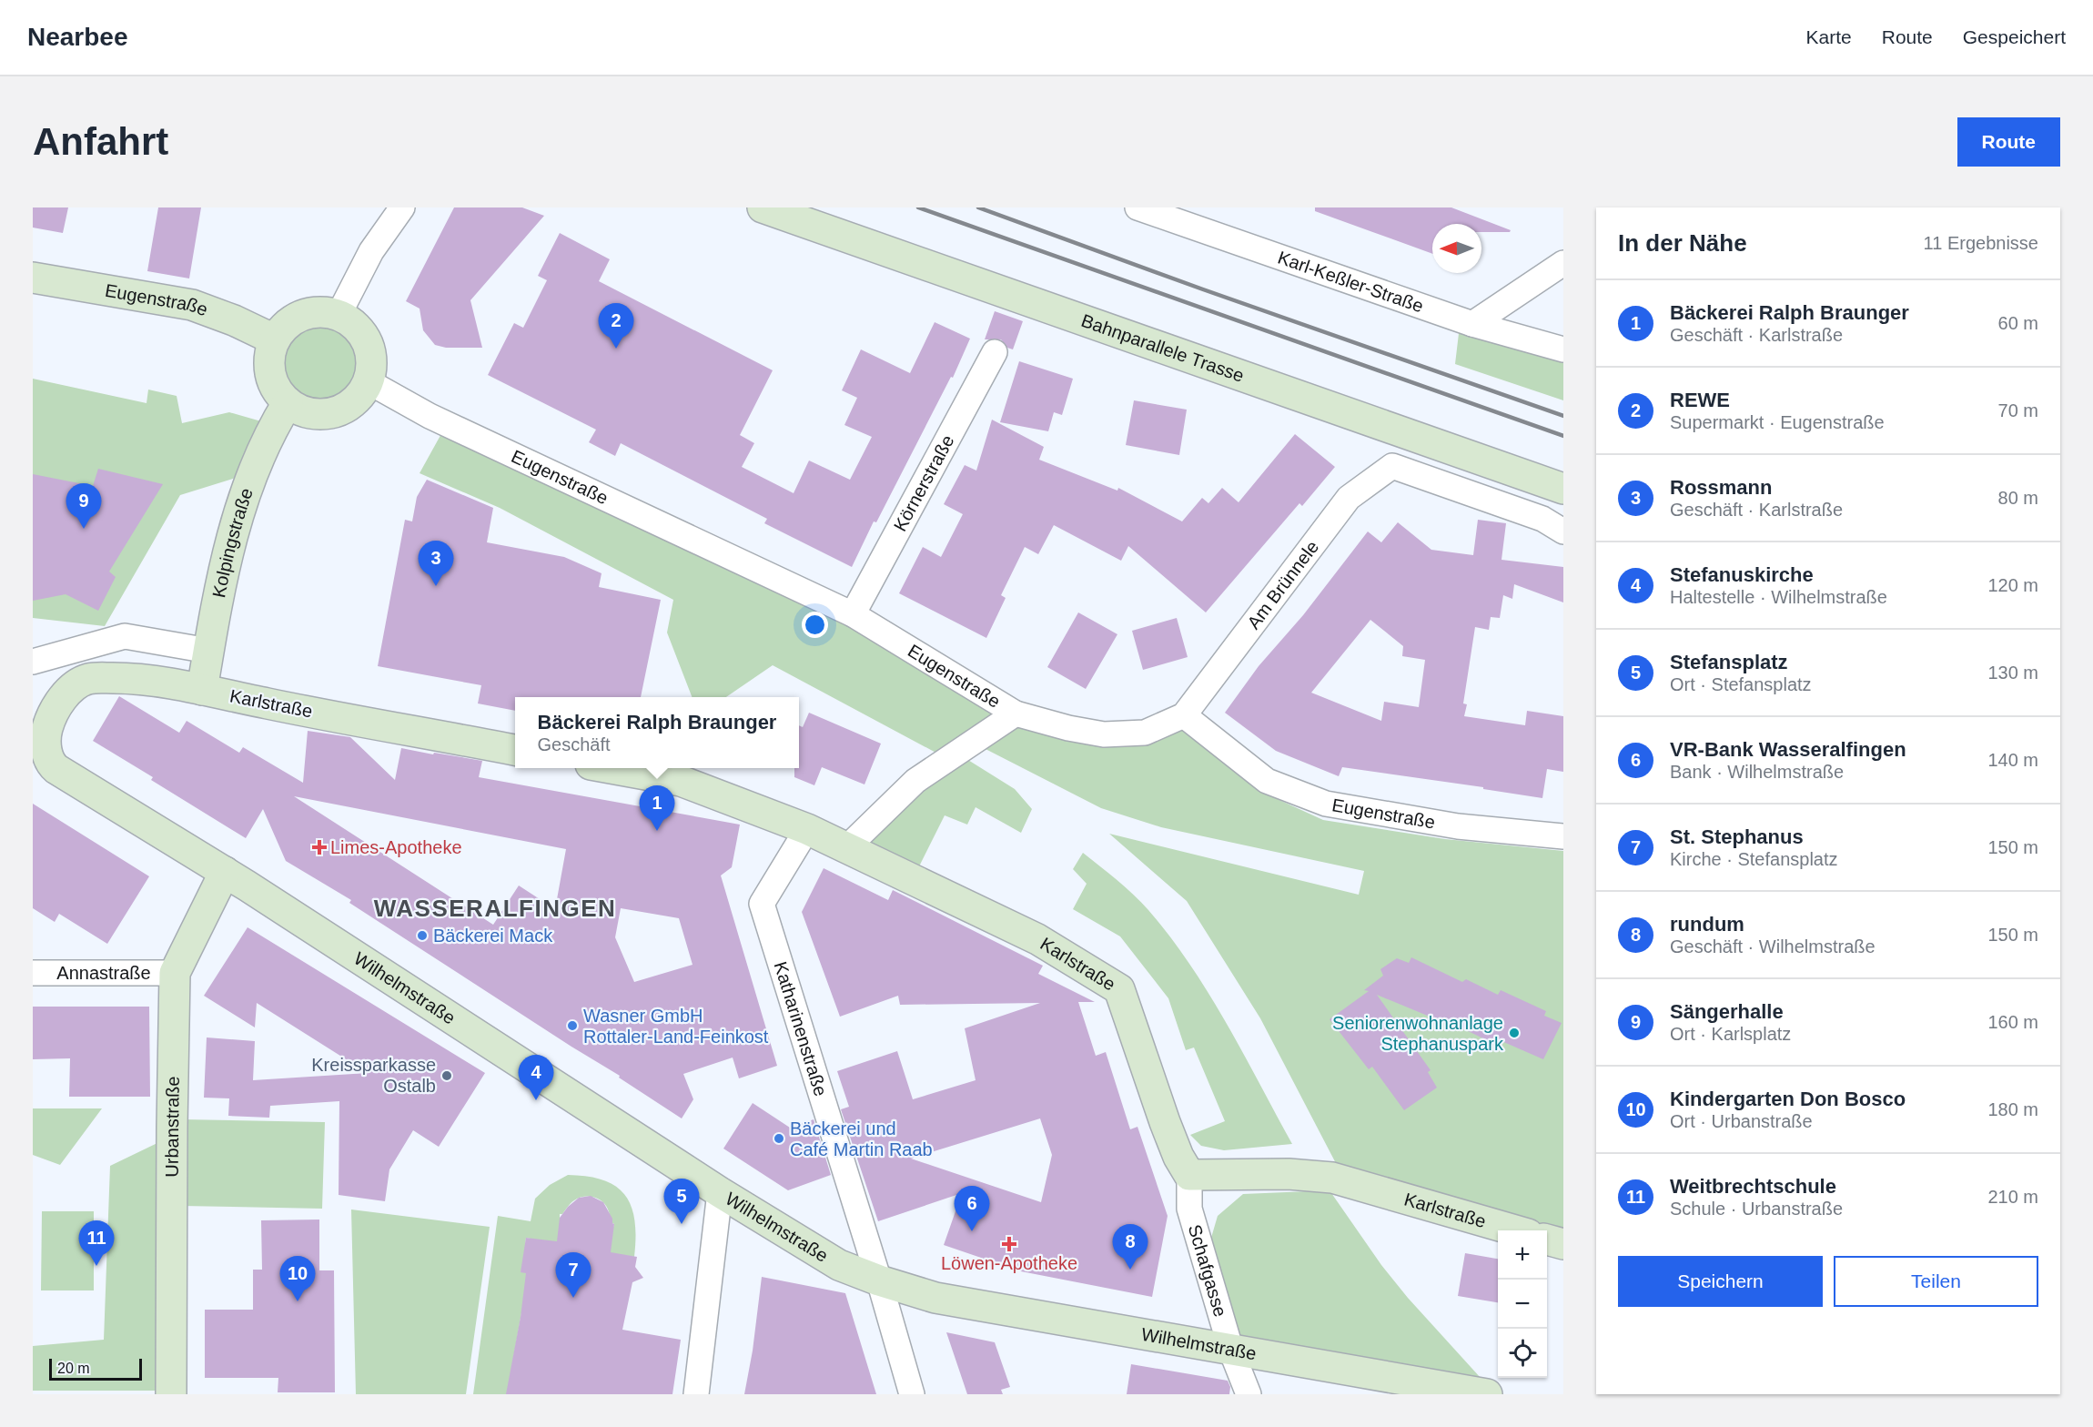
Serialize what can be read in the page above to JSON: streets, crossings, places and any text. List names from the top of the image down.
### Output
{
  "streets": {
    "street": [
      "Karl-Keßler-Straße",
      "Eugenstraße",
      "Bahnparallele Trasse",
      "Körnerstraße",
      "Kolpingstraße",
      "Am Brünnele",
      "Karlstraße",
      "Annastraße",
      "Wilhelmstraße",
      "Katharinenstraße",
      "Urbanstraße",
      "Schafgasse"
    ]
  },
  "crossings": [
    ["Eugenstraße", "Körnerstraße"],
    ["Eugenstraße", "Kolpingstraße"],
    ["Eugenstraße", "Am Brünnele"],
    ["Kolpingstraße", "Karlstraße"],
    ["Karlstraße", "Wilhelmstraße"],
    ["Karlstraße", "Katharinenstraße"],
    ["Karlstraße", "Schafgasse"],
    ["Annastraße", "Urbanstraße"],
    ["Wilhelmstraße", "Katharinenstraße"],
    ["Wilhelmstraße", "Urbanstraße"],
    ["Wilhelmstraße", "Schafgasse"]
  ],
  "districts": ["WASSERALFINGEN"],
  "places": {
    "health": ["Limes-Apotheke", "Löwen-Apotheke"],
    "other": [
      "Bäckerei Mack",
      "Wasner GmbH Rottaler-Land-Feinkost",
      "Seniorenwohnanlage Stephanuspark",
      "Kreissparkasse Ostalb",
      "Bäckerei und Café Martin Raab"
    ]
  },
  "scale_bar": "20 m",
  "north": "left",
  "page": {
    "header": "Nearbee",
    "nav": ["Karte", "Route", "Gespeichert"],
    "buttons": [
      "Route",
      ["Speichern", "Teilen"]
    ],
    "title": "Anfahrt",
    "heading": ["In der Nähe", "11 Ergebnisse"],
    "list": [
      {
        "mark": "1",
        "name": "Bäckerei Ralph Braunger",
        "note": "Geschäft · Karlstraße",
        "value": "60 m"
      },
      {
        "mark": "2",
        "name": "REWE",
        "note": "Supermarkt · Eugenstraße",
        "value": "70 m"
      },
      {
        "mark": "3",
        "name": "Rossmann",
        "note": "Geschäft · Karlstraße",
        "value": "80 m"
      },
      {
        "mark": "4",
        "name": "Stefanuskirche",
        "note": "Haltestelle · Wilhelmstraße",
        "value": "120 m"
      },
      {
        "mark": "5",
        "name": "Stefansplatz",
        "note": "Ort · Stefansplatz",
        "value": "130 m"
      },
      {
        "mark": "6",
        "name": "VR-Bank Wasseralfingen",
        "note": "Bank · Wilhelmstraße",
        "value": "140 m"
      },
      {
        "mark": "7",
        "name": "St. Stephanus",
        "note": "Kirche · Stefansplatz",
        "value": "150 m"
      },
      {
        "mark": "8",
        "name": "rundum",
        "note": "Geschäft · Wilhelmstraße",
        "value": "150 m"
      },
      {
        "mark": "9",
        "name": "Sängerhalle",
        "note": "Ort · Karlsplatz",
        "value": "160 m"
      },
      {
        "mark": "10",
        "name": "Kindergarten Don Bosco",
        "note": "Ort · Urbanstraße",
        "value": "180 m"
      },
      {
        "mark": "11",
        "name": "Weitbrechtschule",
        "note": "Schule · Urbanstraße",
        "value": "210 m"
      }
    ],
    "pins": [
      "2",
      "9",
      "3",
      "1",
      "4",
      "5",
      "6",
      "11",
      "8",
      "7",
      "10"
    ],
    "popup": ["Bäckerei Ralph Braunger", "Geschäft"],
    "map_buttons": ["+", "−"],
    "scale": "20 m"
  }
}
